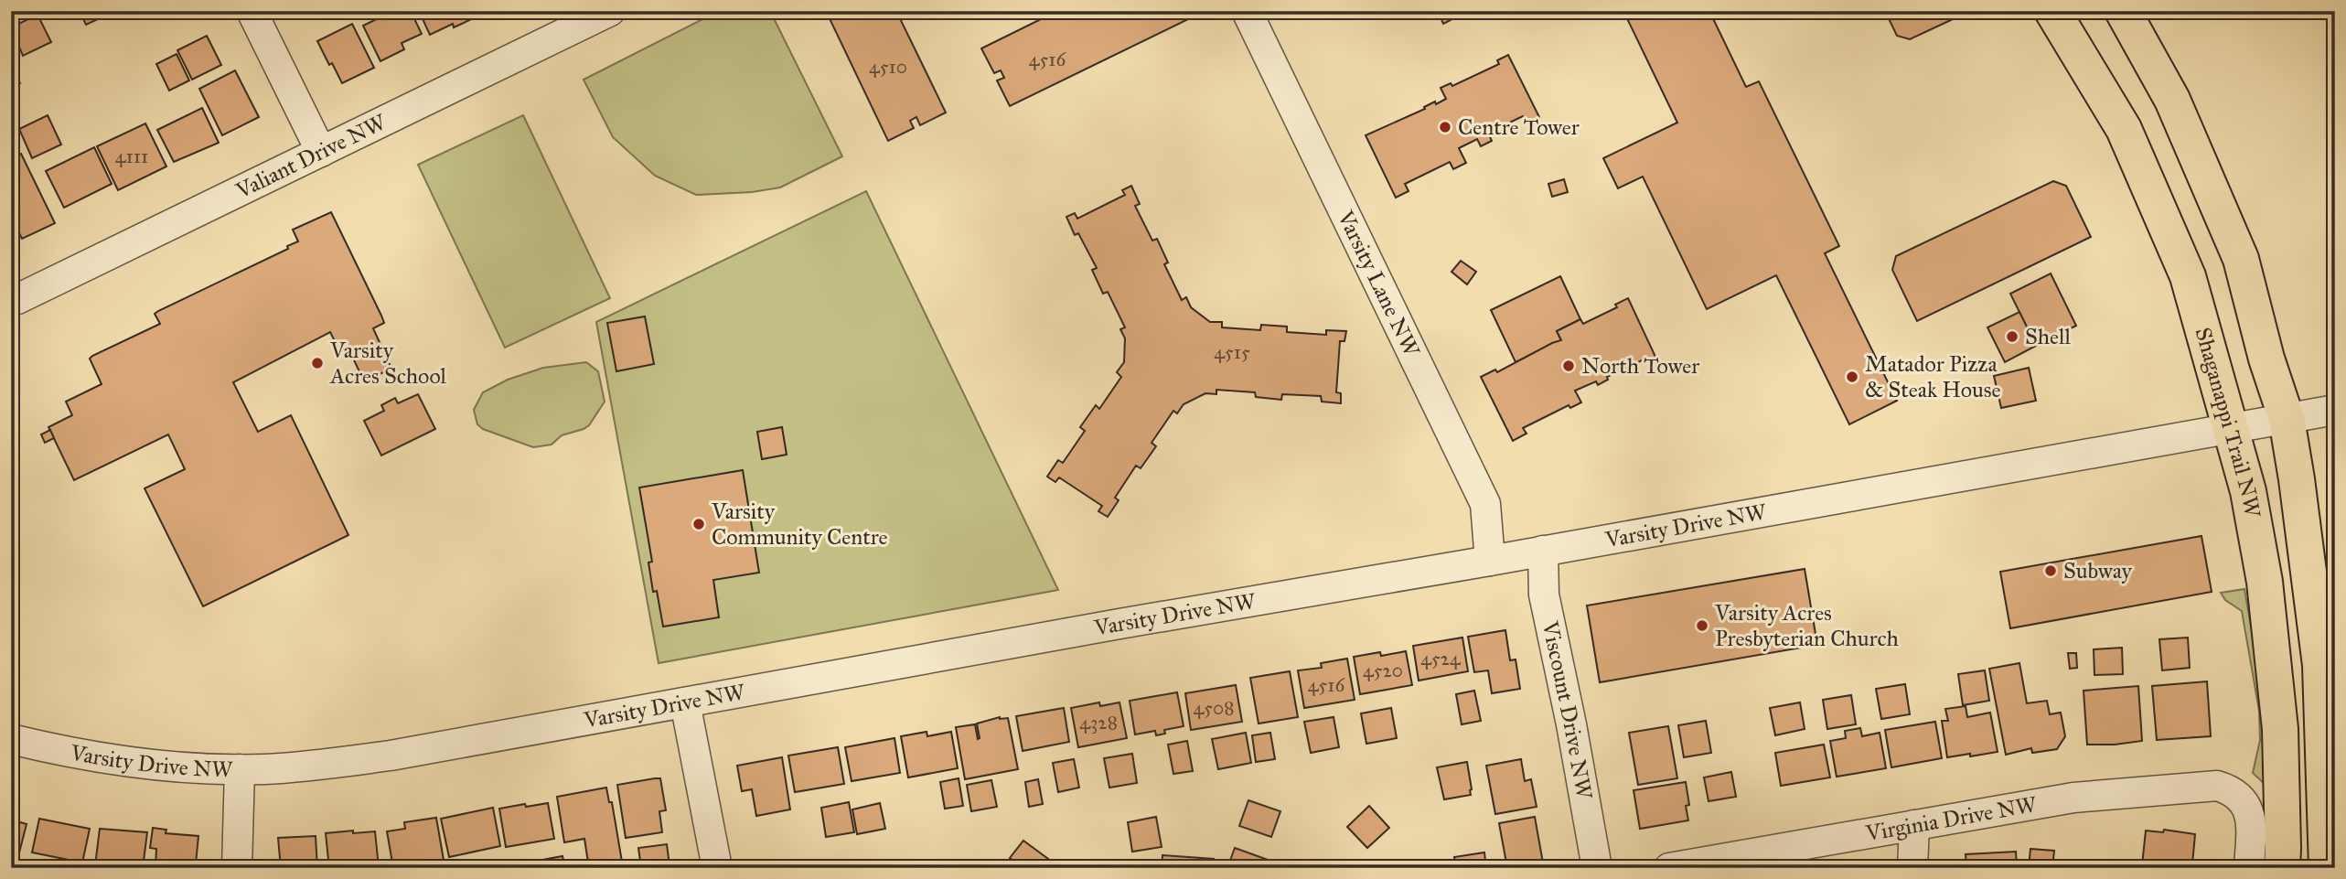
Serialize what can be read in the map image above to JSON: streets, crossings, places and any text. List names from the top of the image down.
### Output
{
  "streets": {
    "main road": ["Shaganappi Trail NW"],
    "street": [
      "Valiant Drive NW",
      "Varsity Lane NW",
      "Varsity Drive NW",
      "Viscount Drive NW",
      "Virginia Drive NW"
    ]
  },
  "crossings": [
    ["Varsity Lane NW", "Varsity Drive NW"],
    ["Shaganappi Trail NW", "Varsity Drive NW"],
    ["Varsity Drive NW", "Viscount Drive NW"]
  ],
  "places": [
    "Centre Tower",
    "Shell",
    "Varsity Acres School",
    "North Tower",
    "Matador Pizza & Steak House",
    "Varsity Community Centre",
    "Subway",
    "Varsity Acres Presbyterian Church"
  ],
  "house_numbers": [
    "4516",
    "4510",
    "4111",
    "4515",
    "4524",
    "4520",
    "4516",
    "4508",
    "4328"
  ]
}
